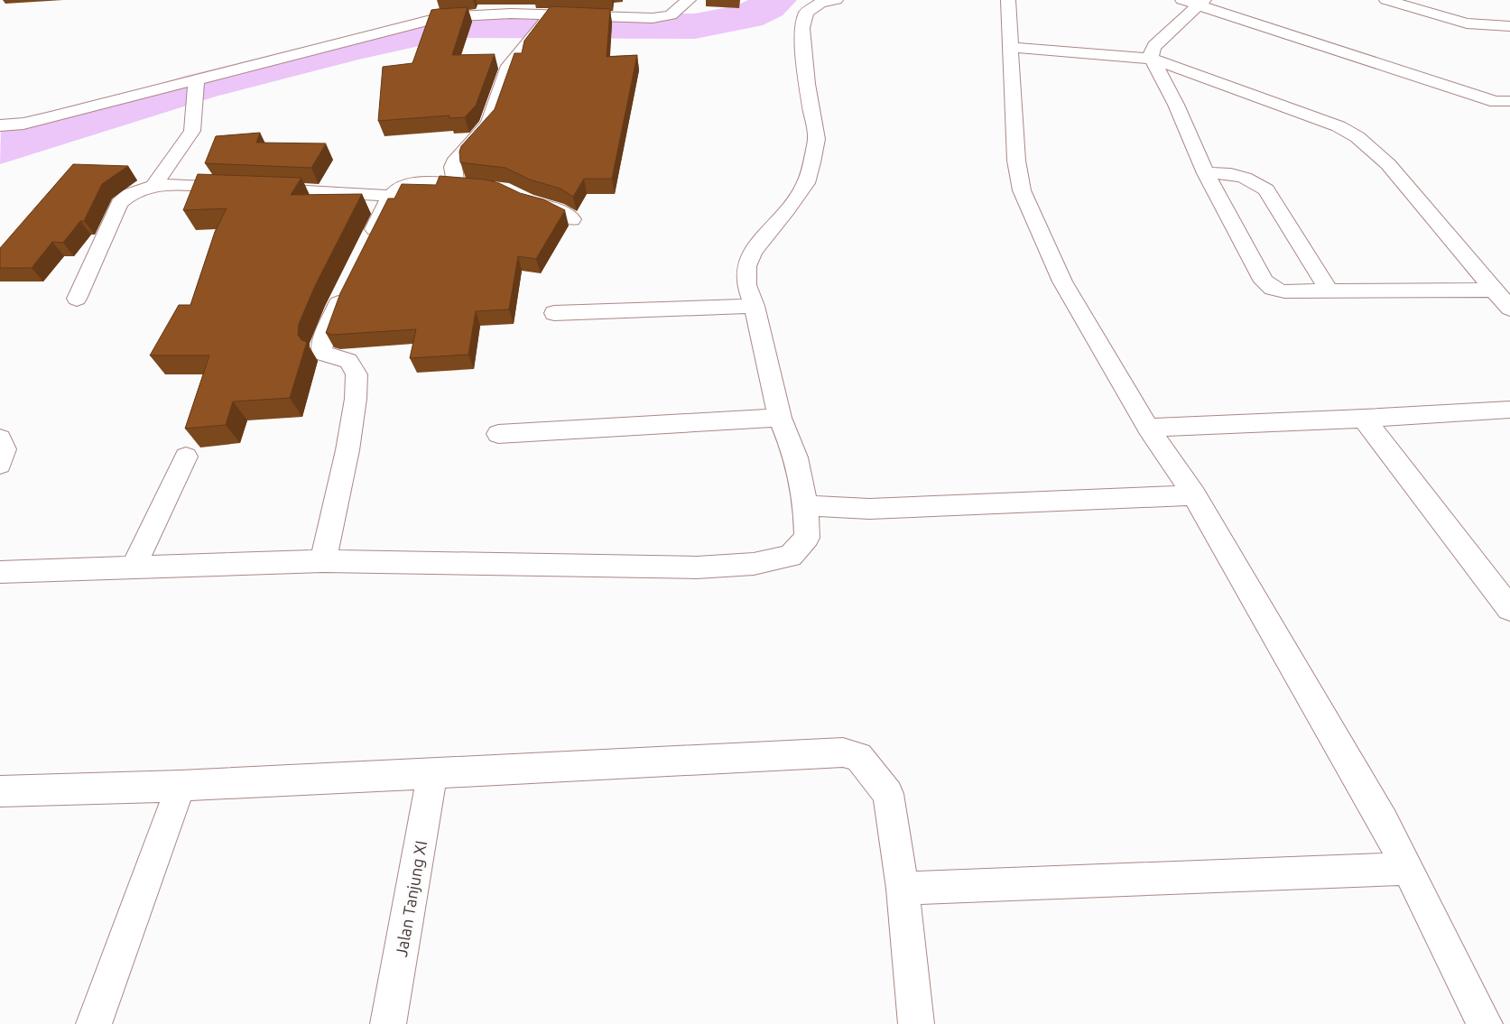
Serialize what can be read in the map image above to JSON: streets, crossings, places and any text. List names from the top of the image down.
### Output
{
  "streets": {
    "street": ["Jalan Tanjung XI"]
  }
}
